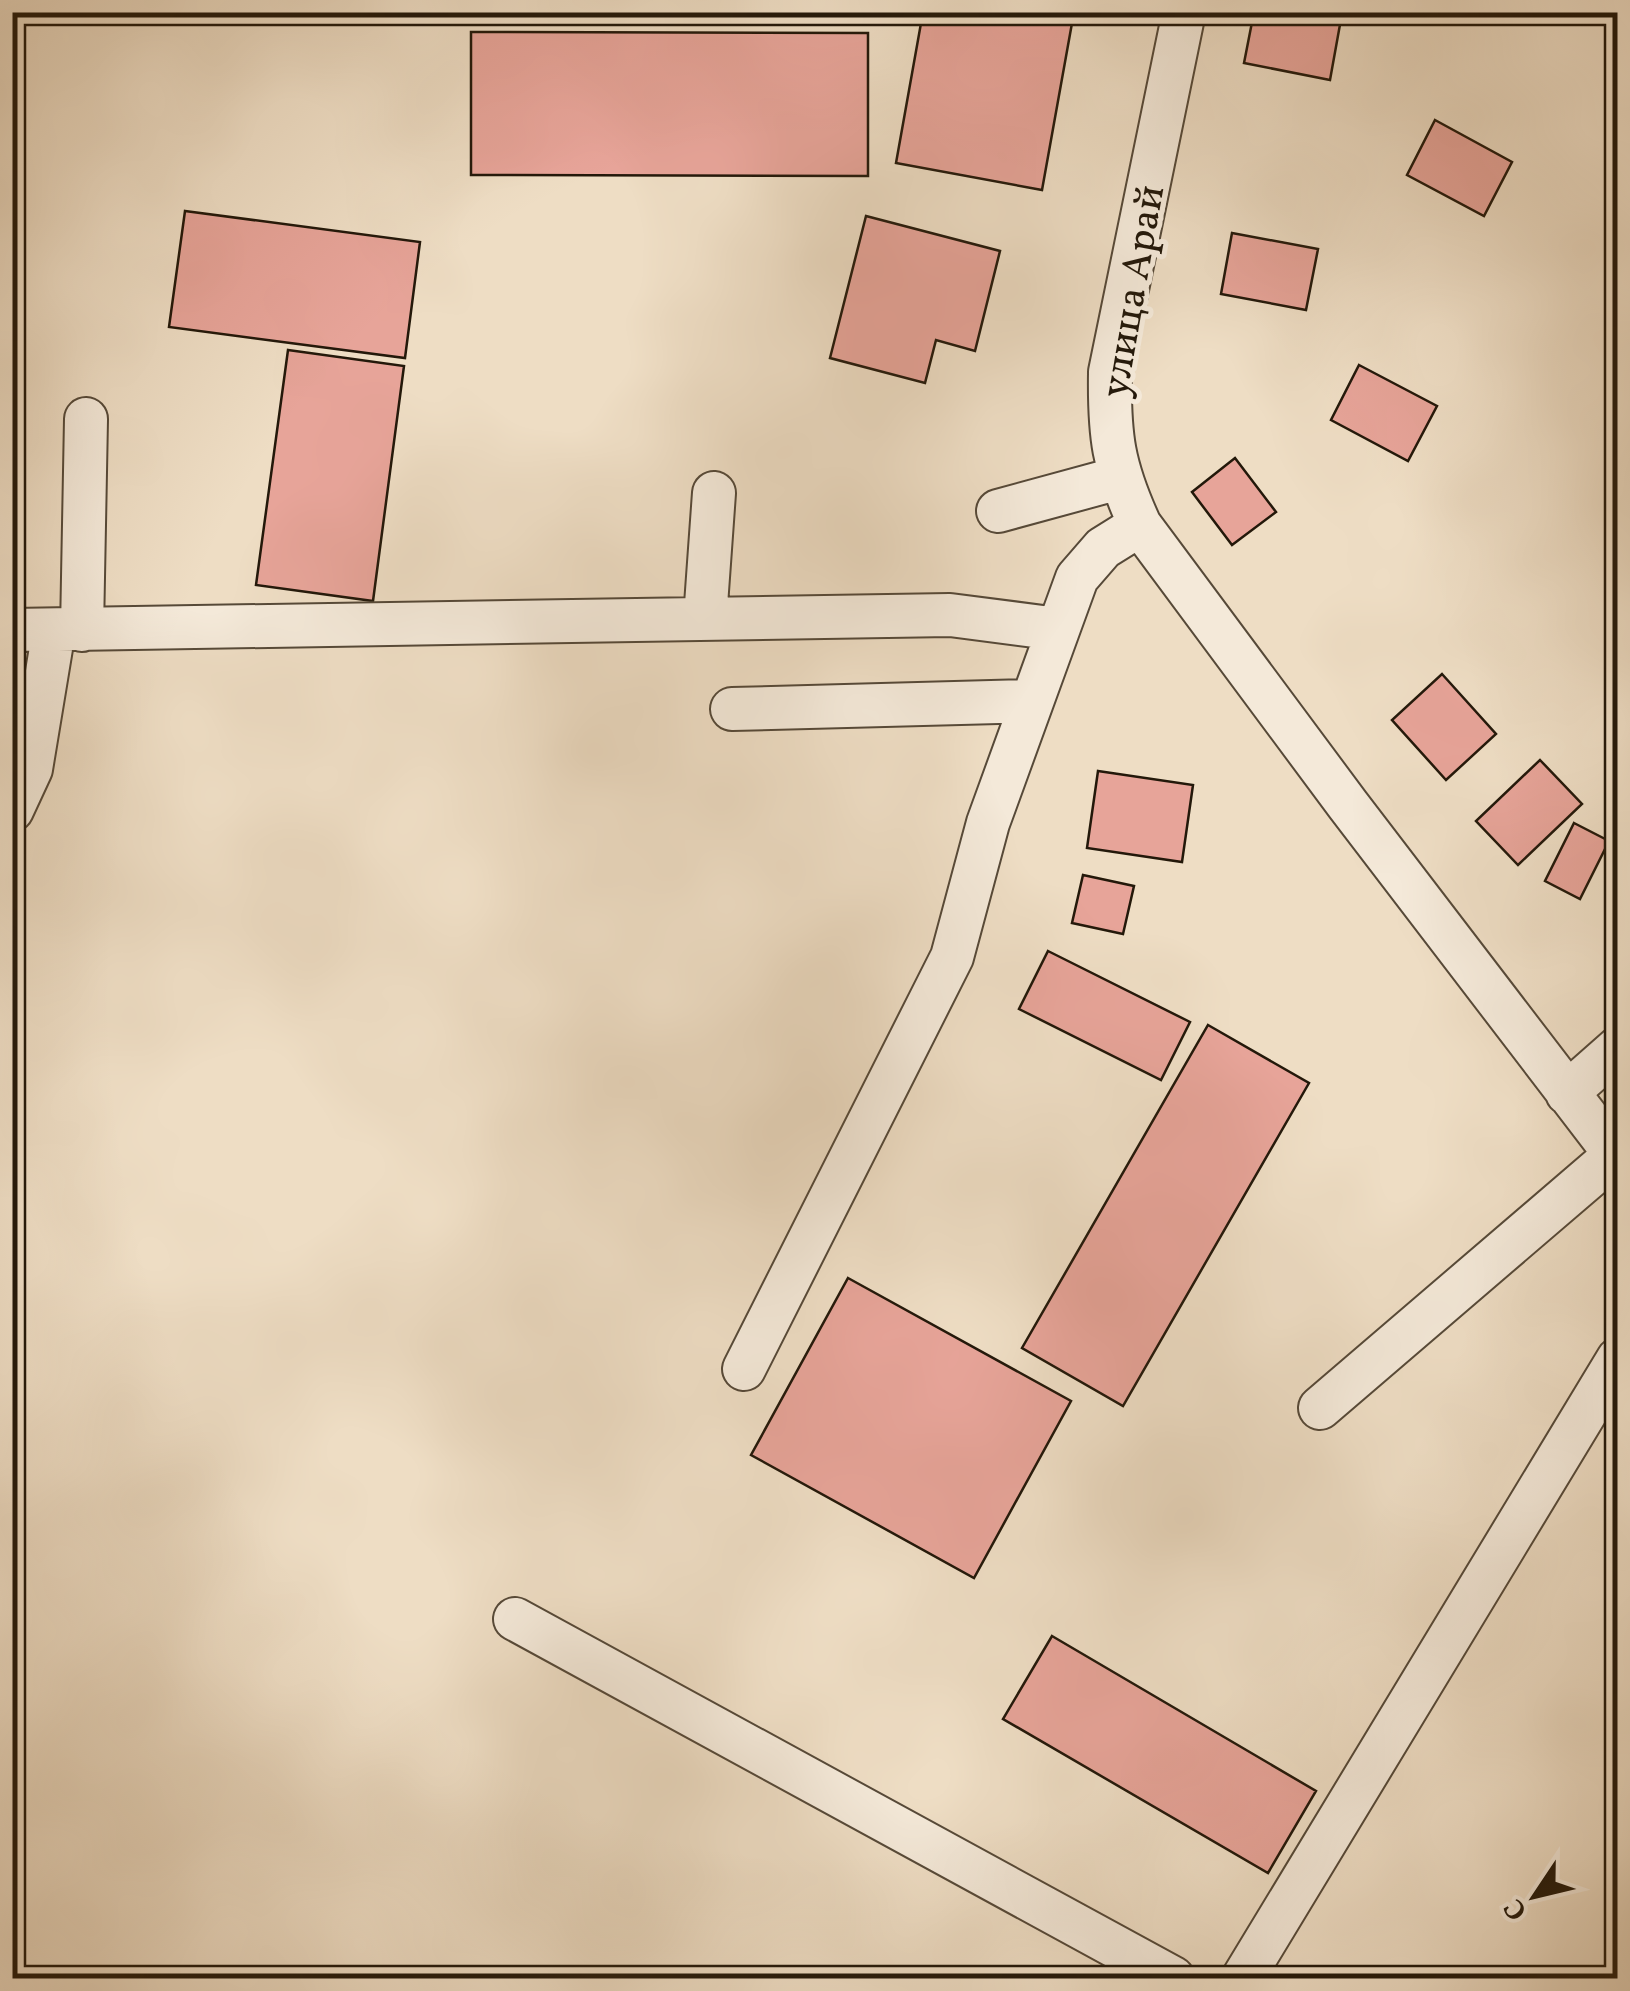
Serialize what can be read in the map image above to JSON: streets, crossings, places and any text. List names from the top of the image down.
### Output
{
  "streets": {
    "street": ["улица Арай"]
  },
  "north": "bottom left"
}
